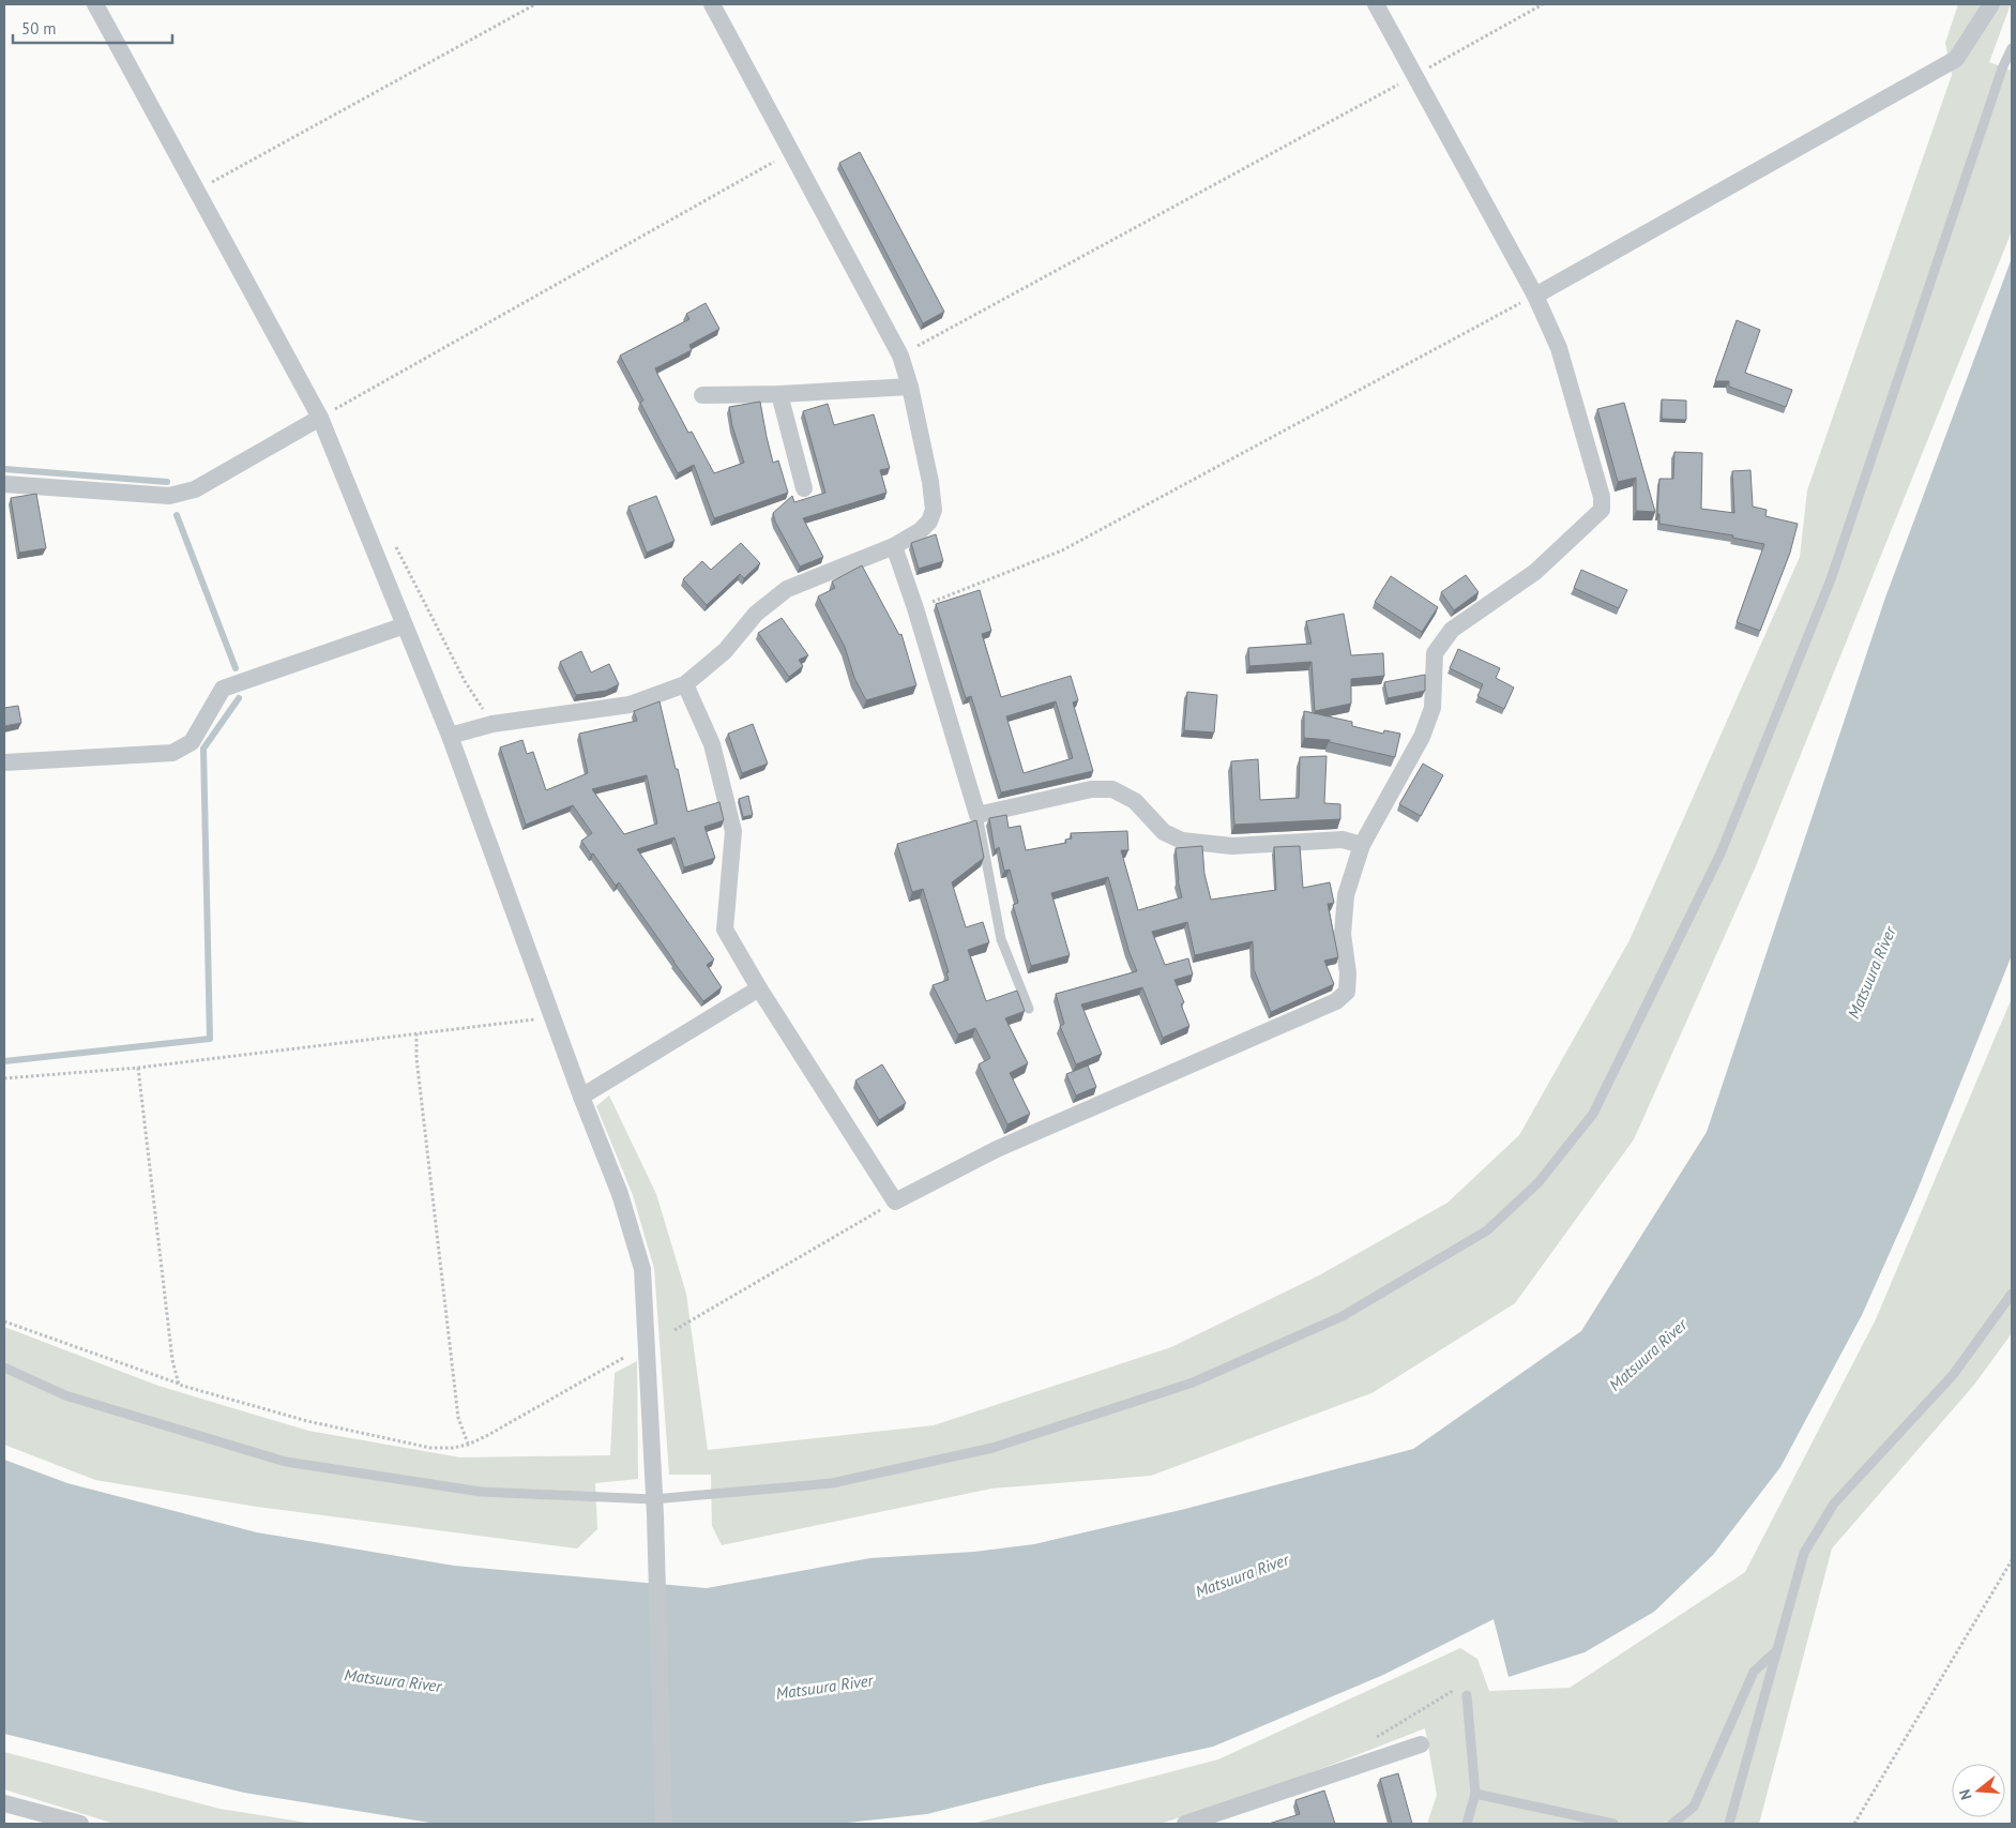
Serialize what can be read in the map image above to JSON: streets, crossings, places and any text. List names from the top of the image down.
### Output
{
  "water": ["Matsuura River"],
  "scale_bar": "50 m",
  "north": "left"
}
